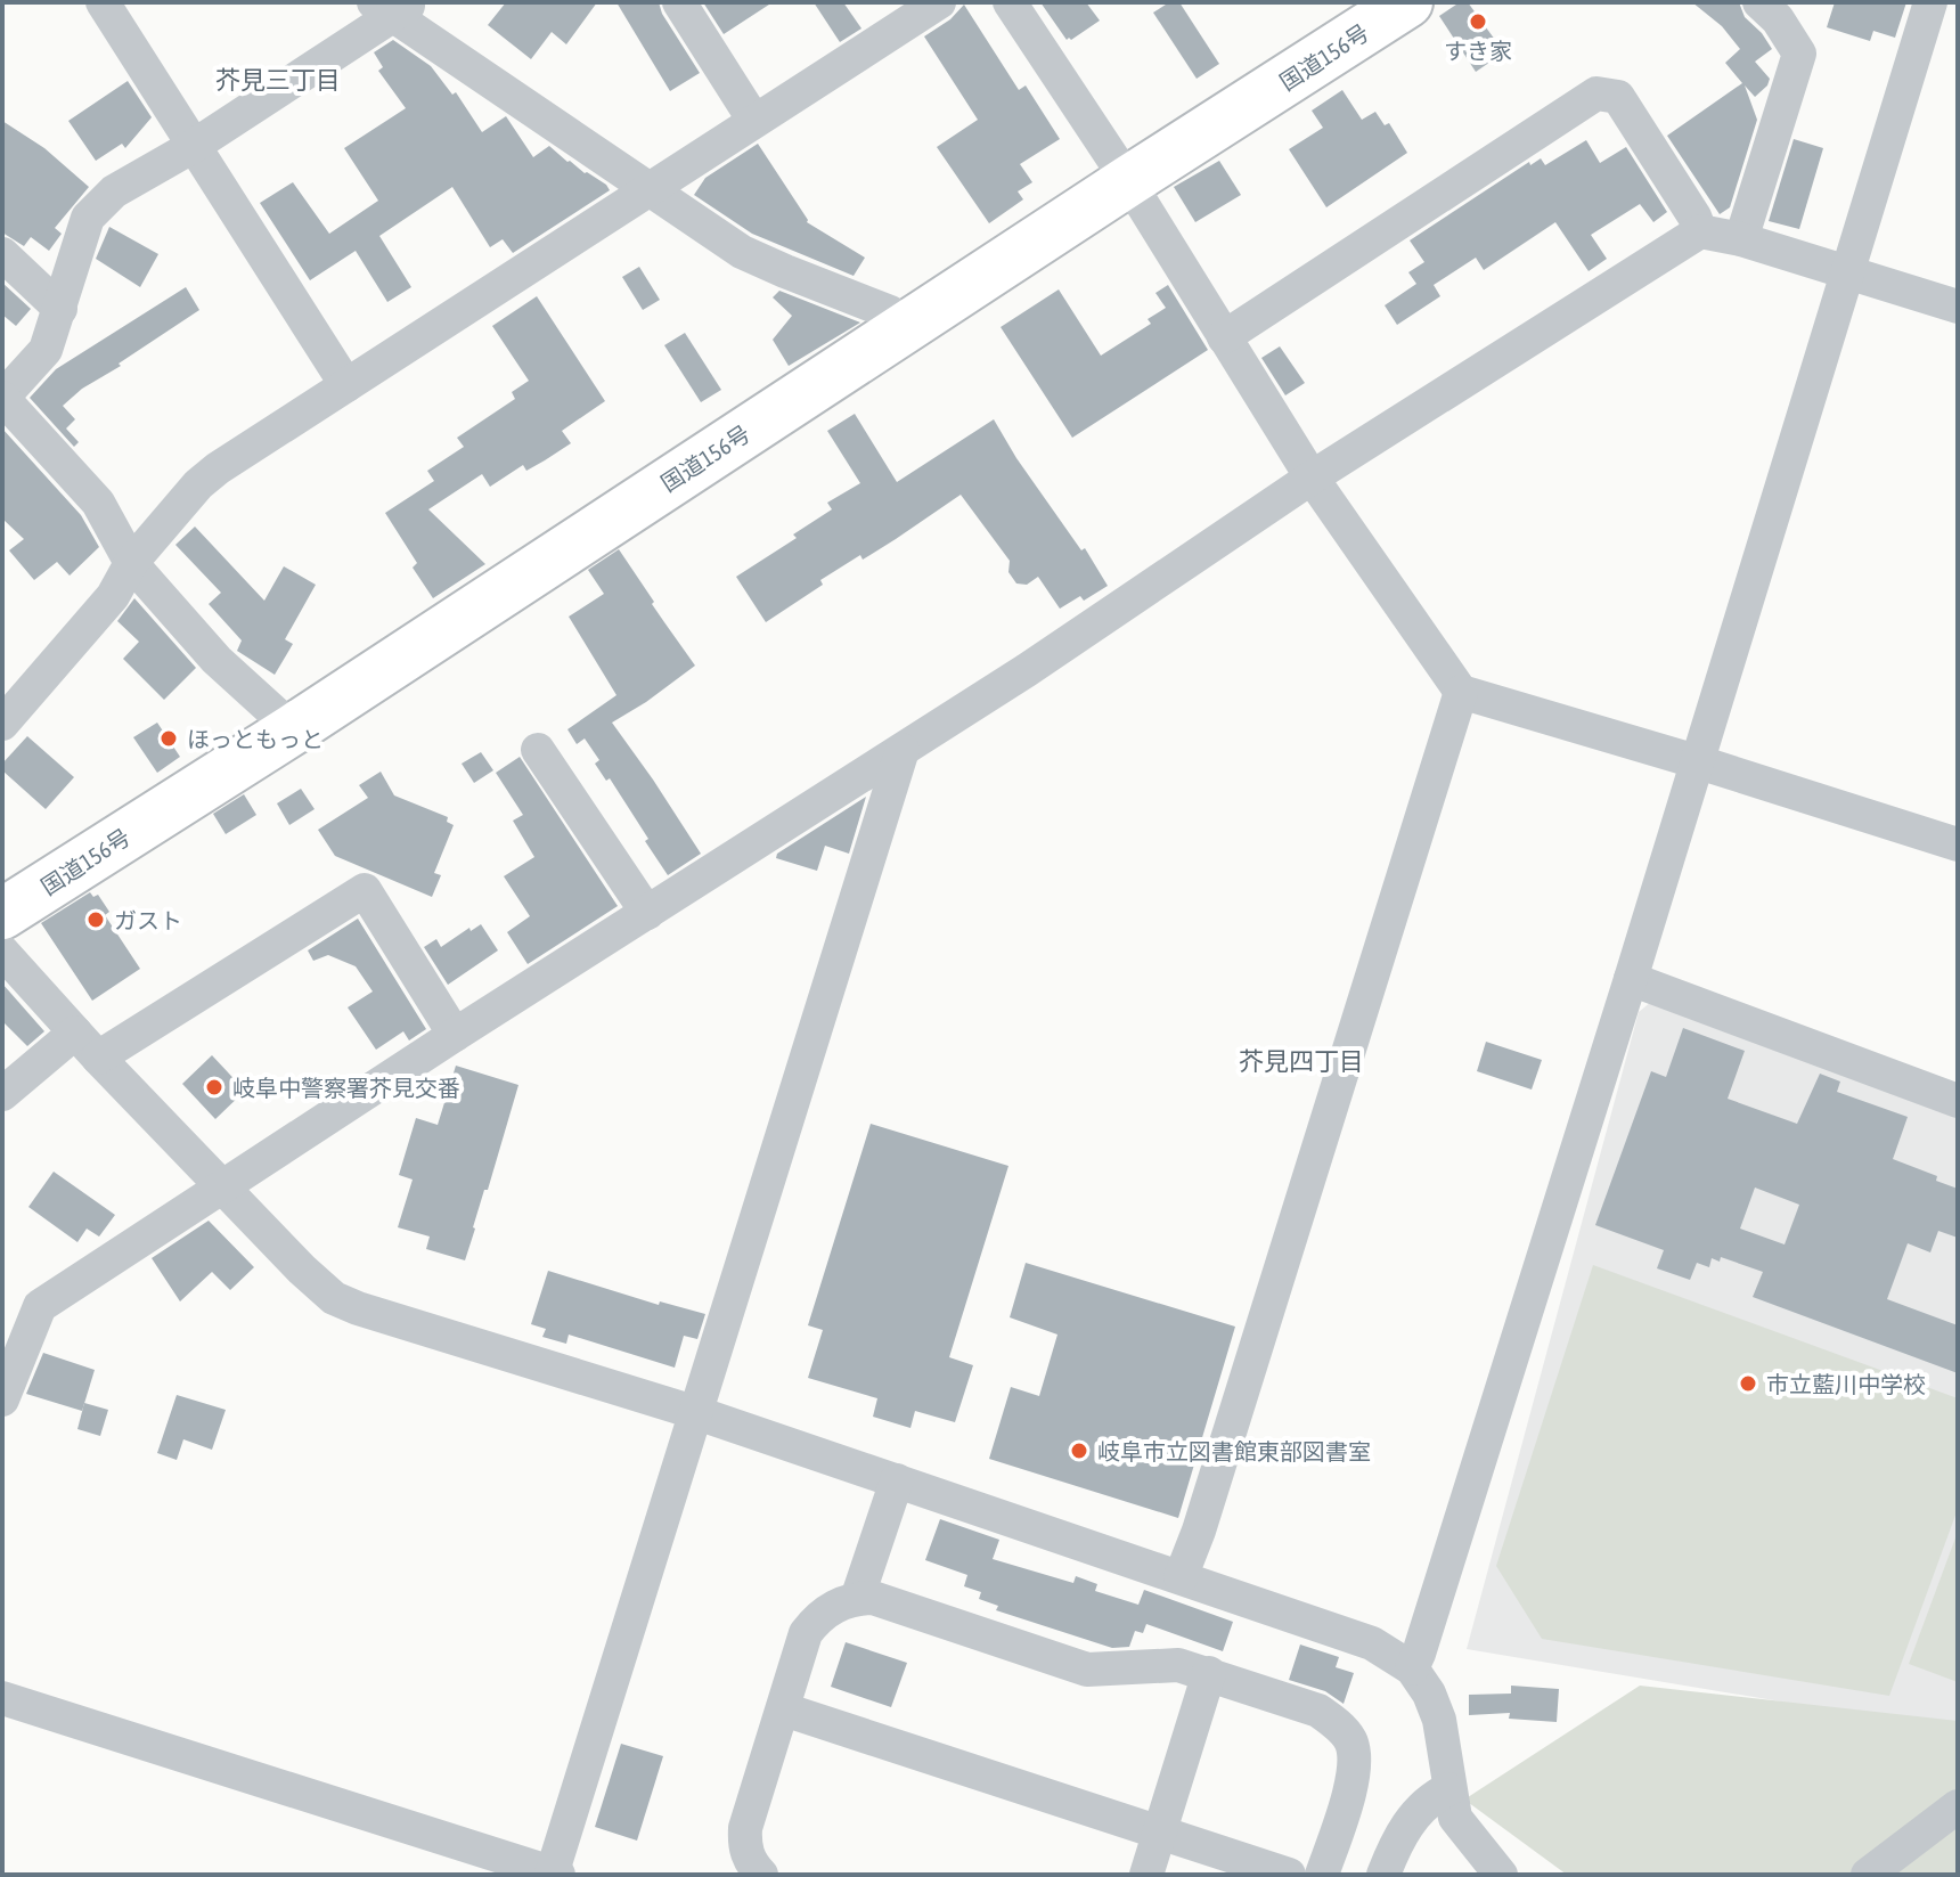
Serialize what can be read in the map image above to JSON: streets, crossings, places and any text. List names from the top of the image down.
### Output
{
  "streets": {
    "highway": ["国道156号"]
  },
  "districts": ["芥見三丁目", "芥見四丁目"],
  "places": [
    "すき家",
    "ほっともっと",
    "ガスト",
    "岐阜中警察署芥見交番",
    "市立藍川中学校",
    "岐阜市立図書館東部図書室"
  ]
}
